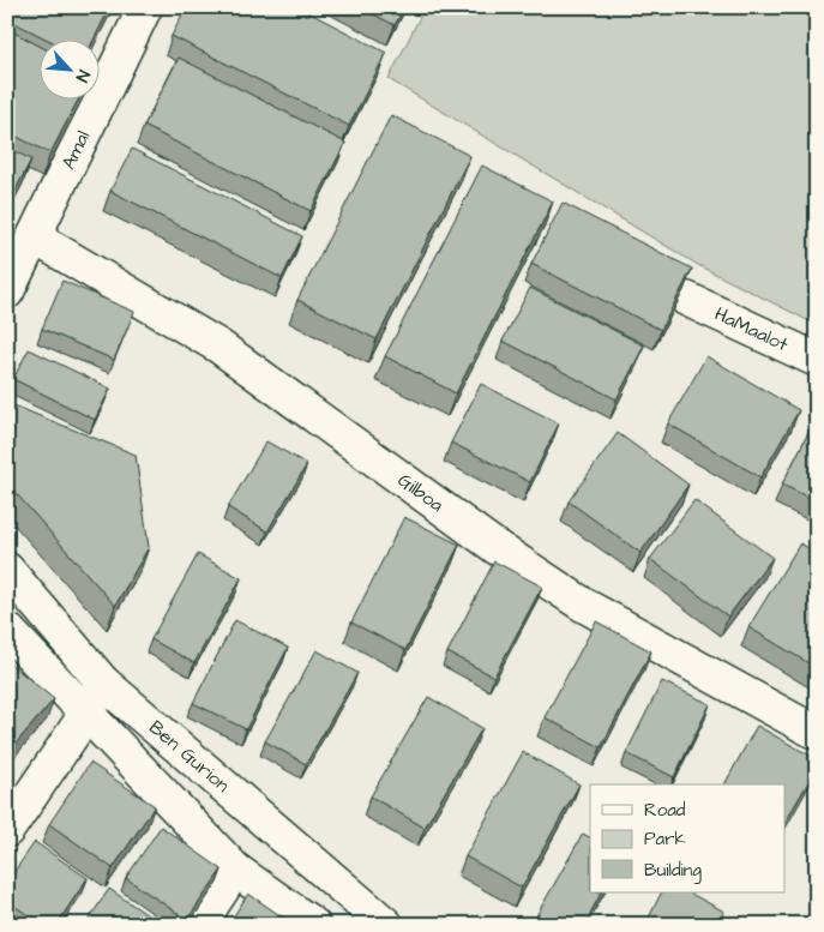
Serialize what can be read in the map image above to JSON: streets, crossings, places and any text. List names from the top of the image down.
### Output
{
  "streets": {
    "street": [
      "Amal",
      "HaMaalot",
      "Gilboa",
      "Ben Gurion"
    ]
  },
  "crossings": [
    ["Amal", "Gilboa"]
  ],
  "legend": ["Road", "Park", "Building"],
  "north": "bottom right"
}
